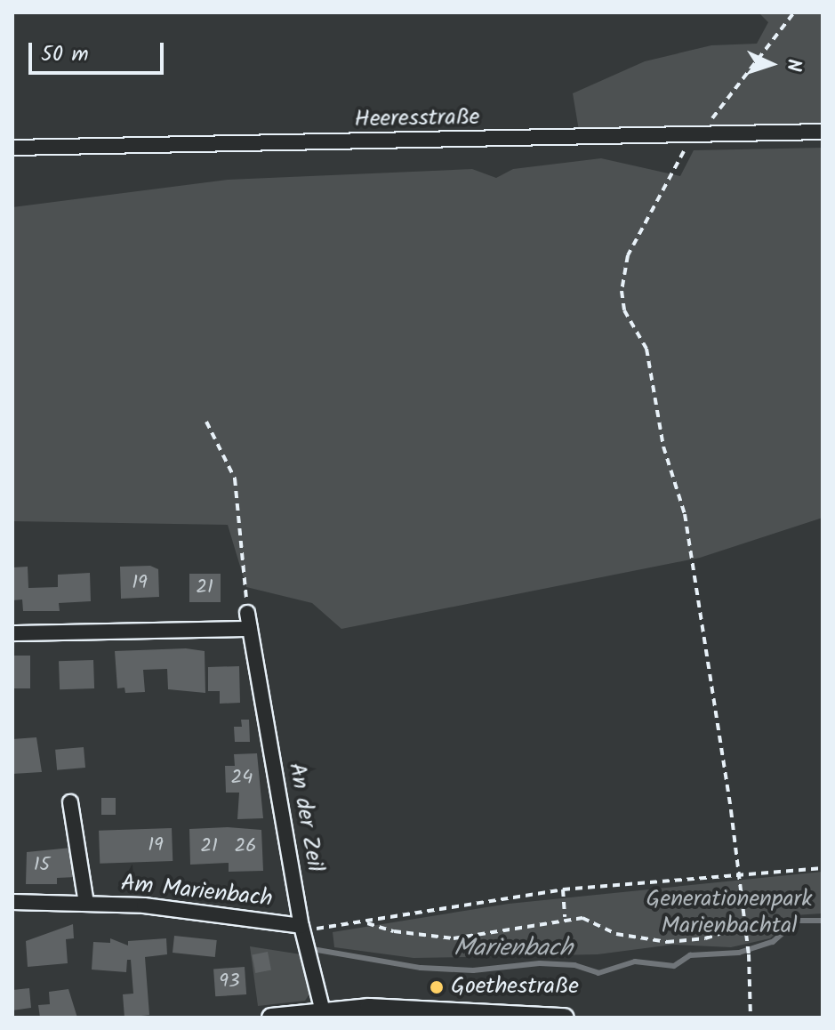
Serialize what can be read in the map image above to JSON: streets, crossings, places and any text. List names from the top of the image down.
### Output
{
  "streets": {
    "street": ["Heeresstraße", "An der Zeil", "Am Marienbach"]
  },
  "crossings": [
    ["An der Zeil", "Am Marienbach"]
  ],
  "water": ["Marienbach"],
  "parks": ["Generationenpark Marienbachtal"],
  "places": ["Goethestraße"],
  "house_numbers": [
    "19",
    "21",
    "24",
    "19",
    "21",
    "26",
    "15",
    "93"
  ],
  "scale_bar": "50 m",
  "north": "right"
}
